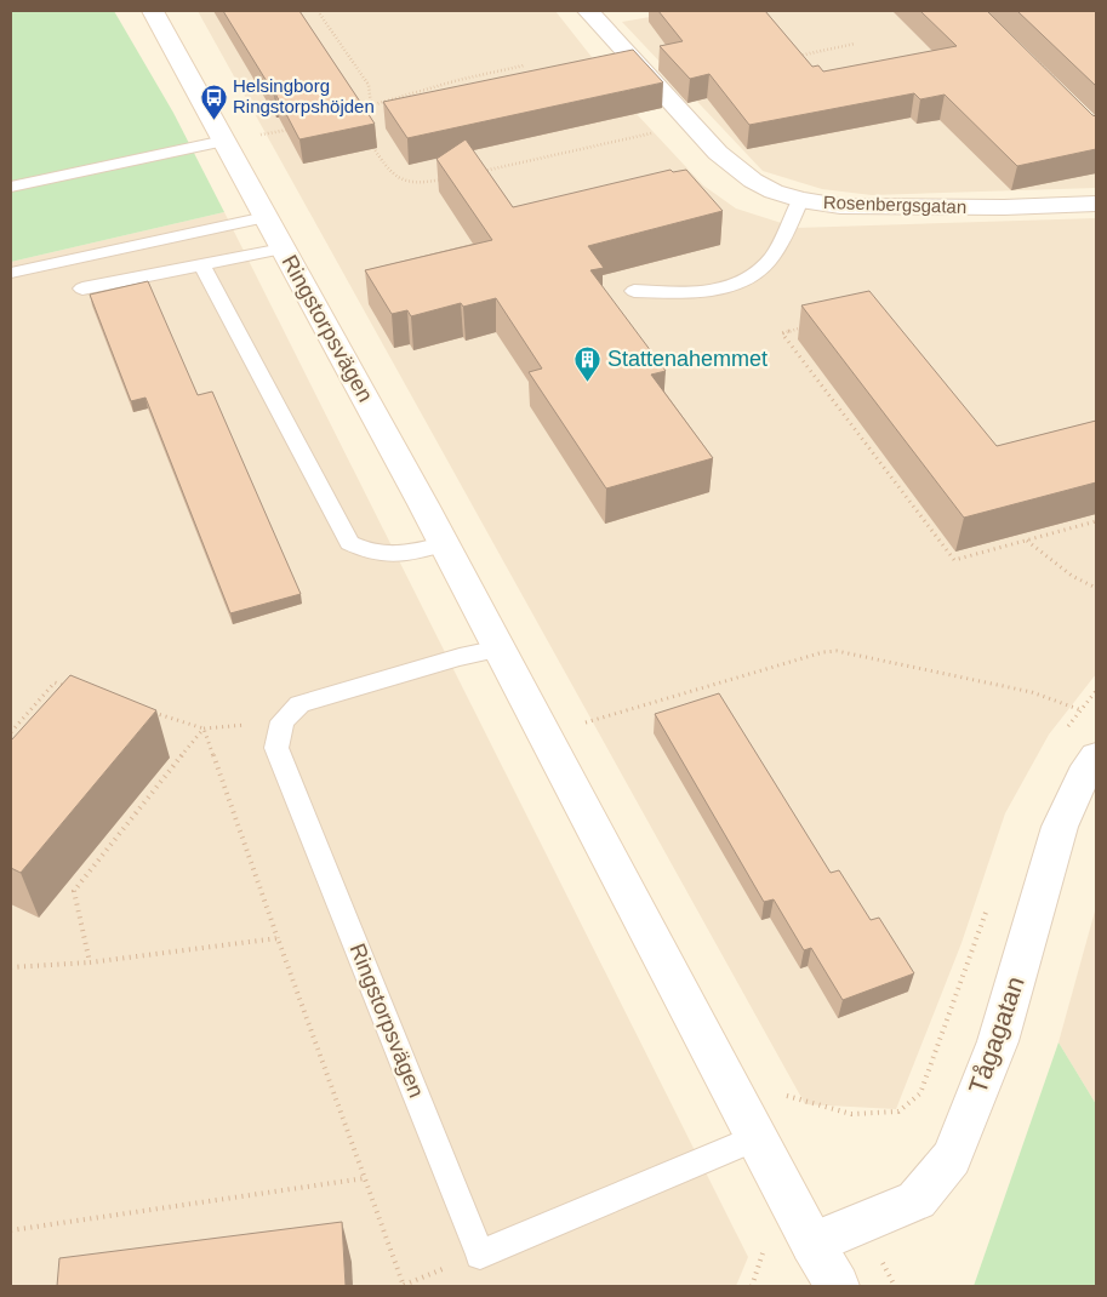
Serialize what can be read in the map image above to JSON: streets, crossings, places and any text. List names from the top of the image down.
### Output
{
  "streets": {
    "street": ["Rosenbergsgatan", "Ringstorpsvägen", "Tågagatan"]
  },
  "crossings": [
    ["Ringstorpsvägen", "Tågagatan"]
  ],
  "places": {
    "bus stop": ["Helsingborg Ringstorpshöjden"],
    "building": ["Stattenahemmet"]
  }
}
